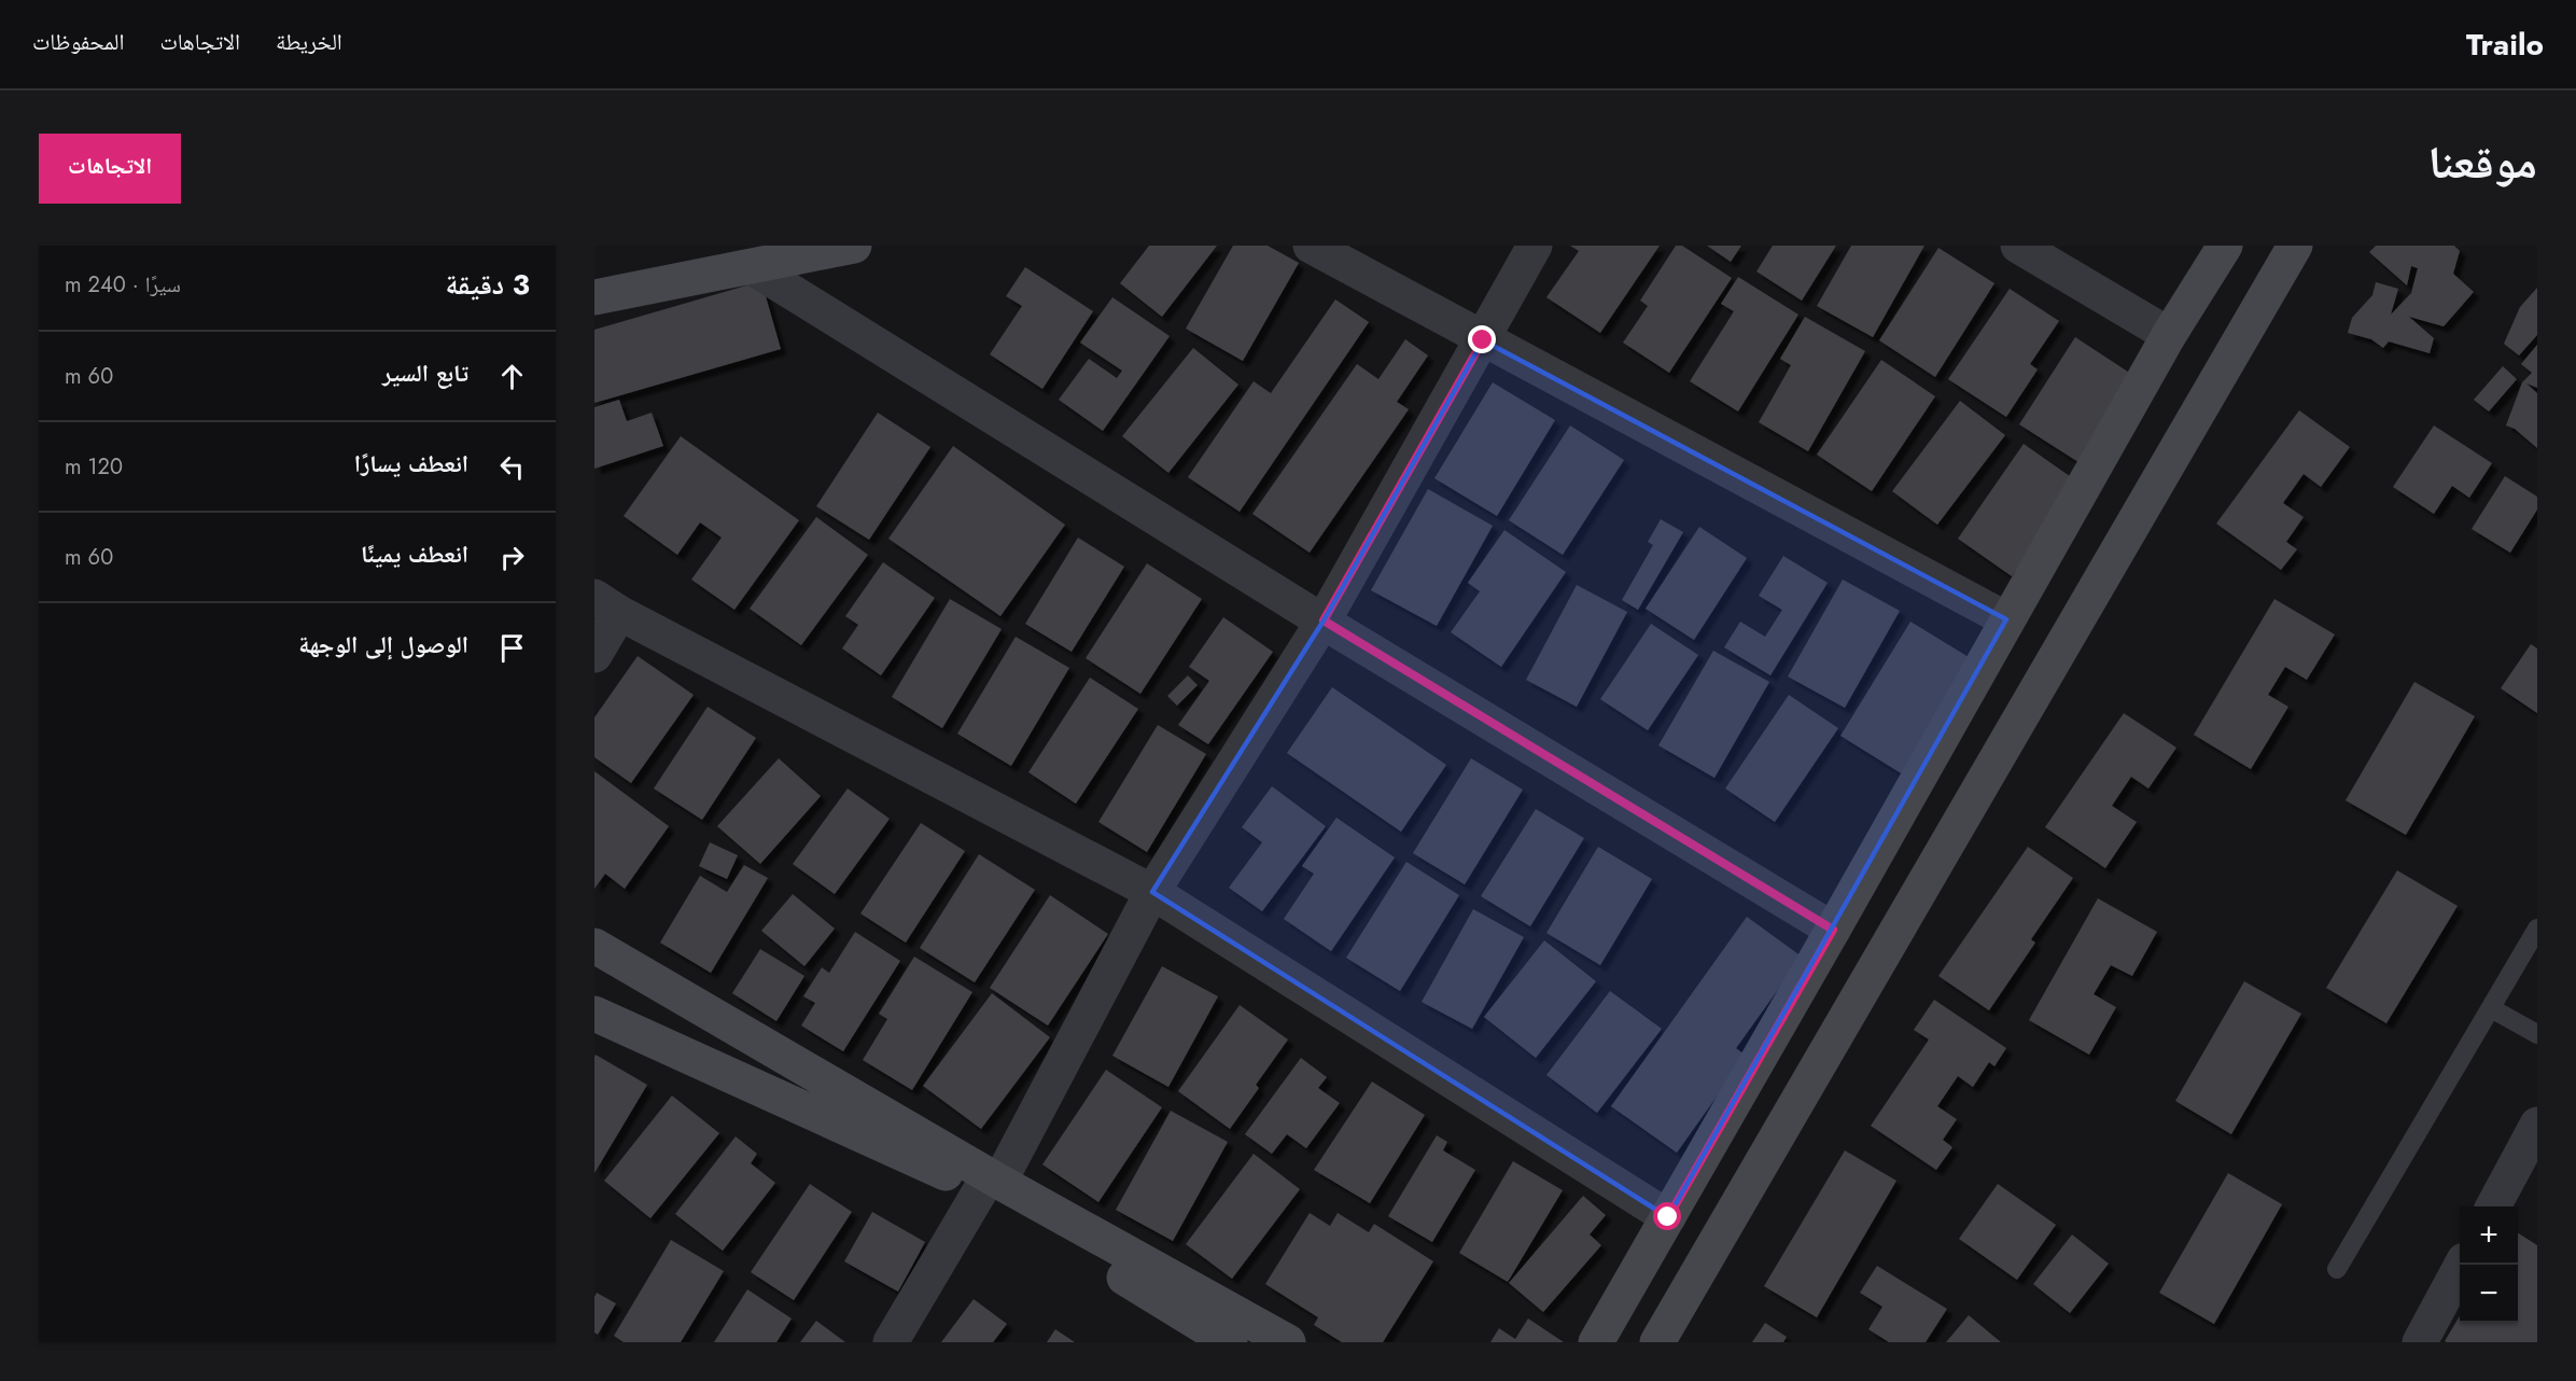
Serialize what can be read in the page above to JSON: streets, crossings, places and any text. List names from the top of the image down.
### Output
{
  "page": {
    "header": "Trailo",
    "nav": ["الخريطة", "الاتجاهات", "المحفوظات"],
    "title": "موقعنا",
    "buttons": "الاتجاهات",
    "heading": ["3 دقيقة", "سيرًا · 240 m"],
    "list": [
      ["تابع السير", "60 m"],
      ["انعطف يسارًا", "120 m"],
      ["انعطف يمينًا", "60 m"],
      "الوصول إلى الوجهة"
    ],
    "map_buttons": ["+", "−"]
  }
}
